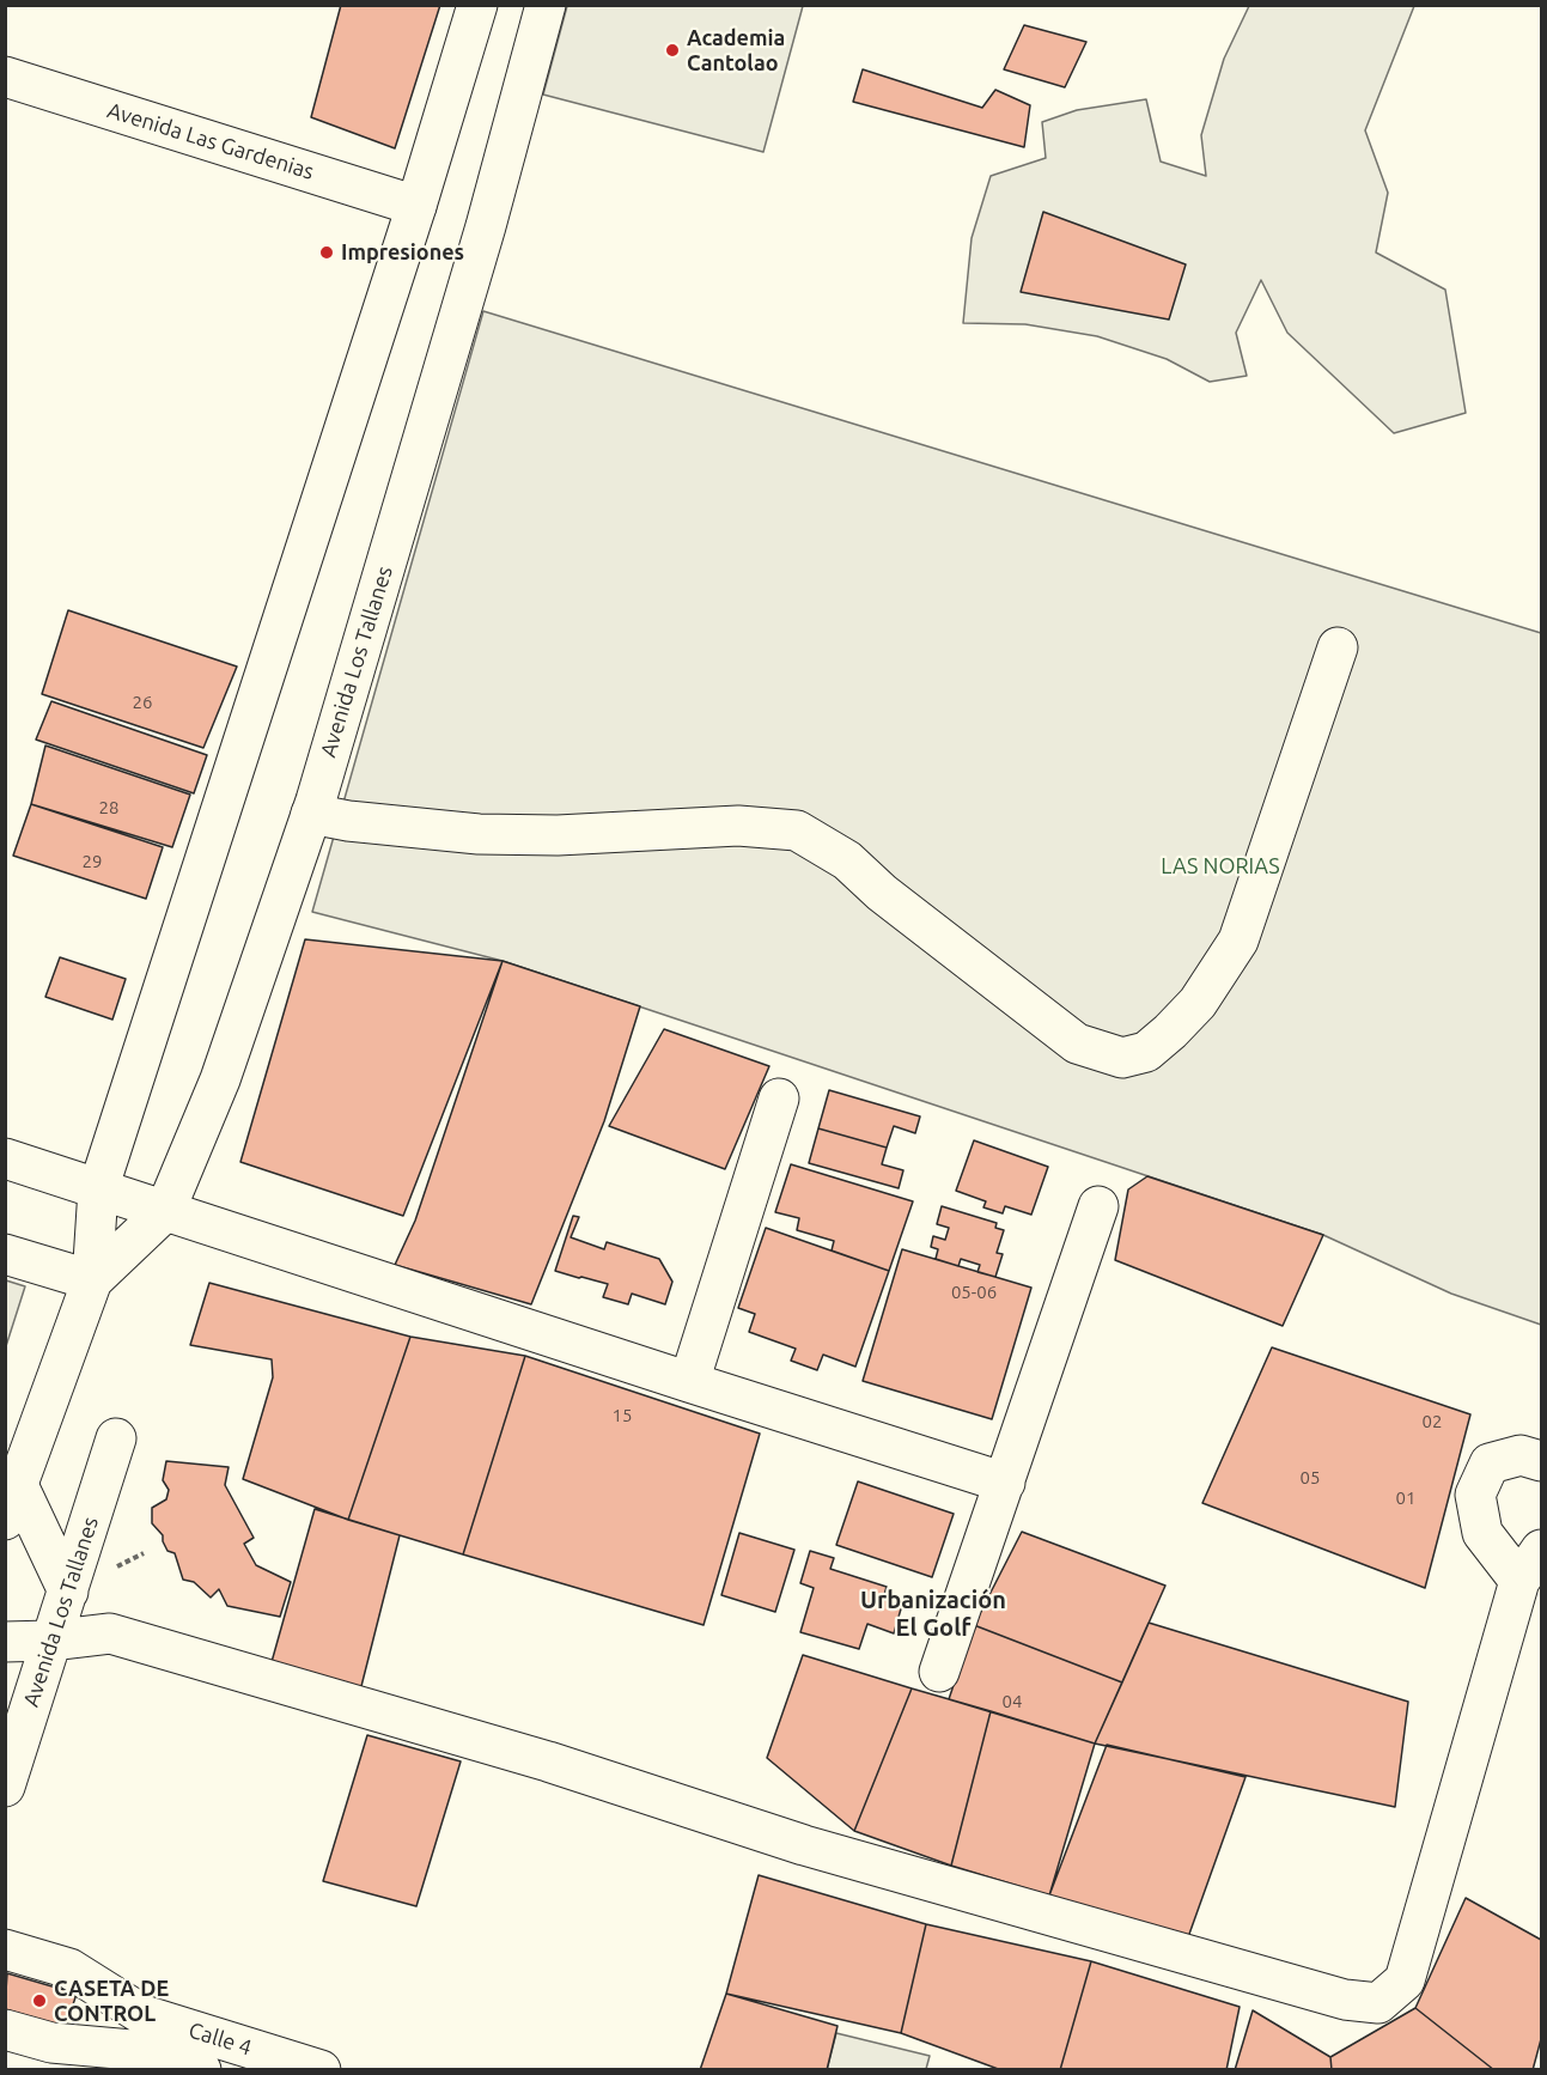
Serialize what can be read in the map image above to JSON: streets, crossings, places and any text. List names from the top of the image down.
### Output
{
  "streets": {
    "street": ["Avenida Las Gardenias", "Avenida Los Tallanes", "Calle 4"]
  },
  "crossings": [
    ["Avenida Las Gardenias", "Avenida Los Tallanes"]
  ],
  "districts": ["Urbanización El Golf"],
  "parks": ["LAS NORIAS"],
  "places": ["Academia Cantolao", "Impresiones", "CASETA DE CONTROL"],
  "house_numbers": [
    "26",
    "28",
    "29",
    "05-06",
    "15",
    "02",
    "05",
    "01",
    "04"
  ]
}
